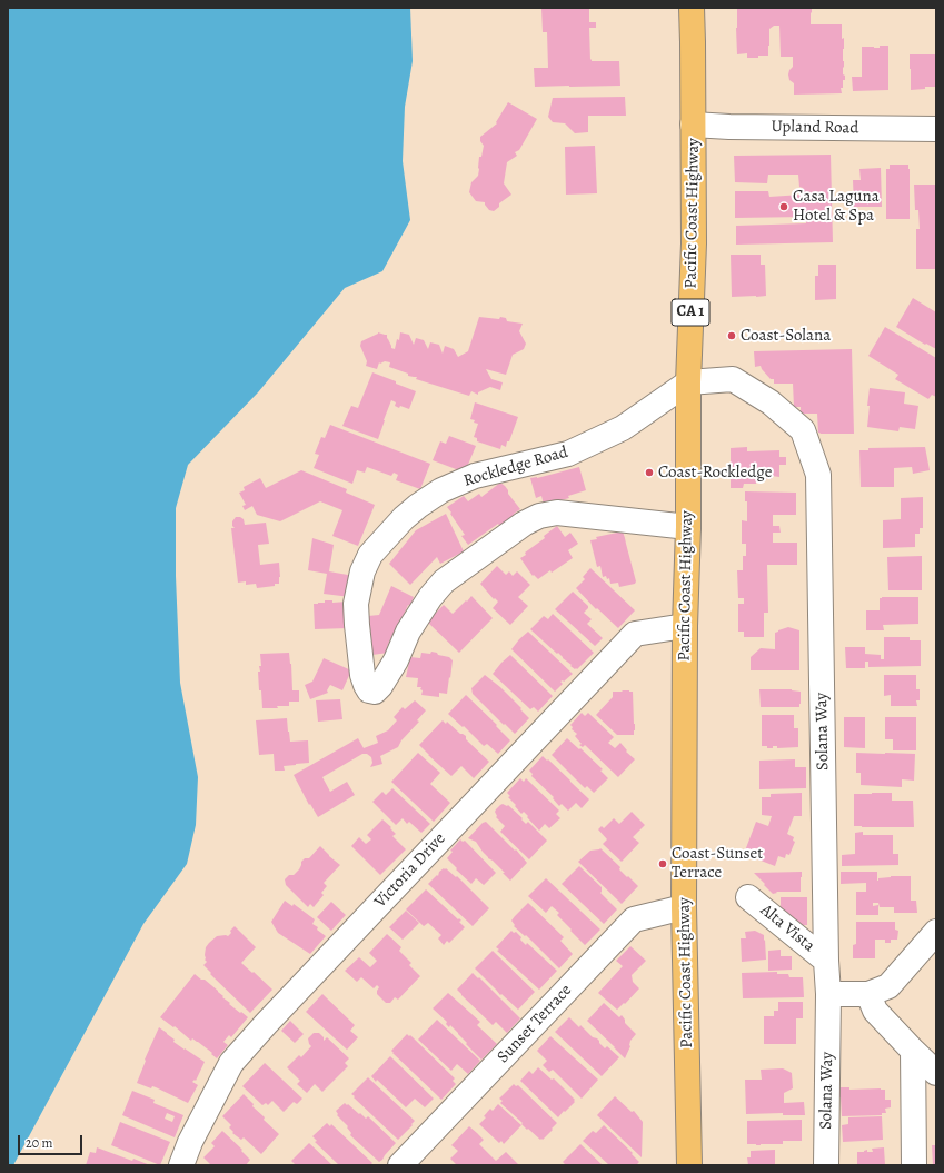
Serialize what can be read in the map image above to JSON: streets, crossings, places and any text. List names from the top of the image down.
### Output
{
  "streets": {
    "highway": ["Pacific Coast Highway", "CA 1"],
    "street": [
      "Upland Road",
      "Rockledge Road",
      "Solana Way",
      "Victoria Drive",
      "Alta Vista",
      "Sunset Terrace"
    ]
  },
  "crossings": [
    ["Upland Road", "Pacific Coast Highway"],
    ["Pacific Coast Highway", "Rockledge Road"],
    ["Pacific Coast Highway", "Solana Way"],
    ["Pacific Coast Highway", "Victoria Drive"],
    ["Pacific Coast Highway", "Sunset Terrace"],
    ["Rockledge Road", "Solana Way"],
    ["Solana Way", "Alta Vista"]
  ],
  "places": [
    "Casa Laguna Hotel & Spa",
    "Coast-Solana",
    "Coast-Rockledge",
    "Coast-Sunset Terrace"
  ],
  "scale_bar": "20 m"
}
